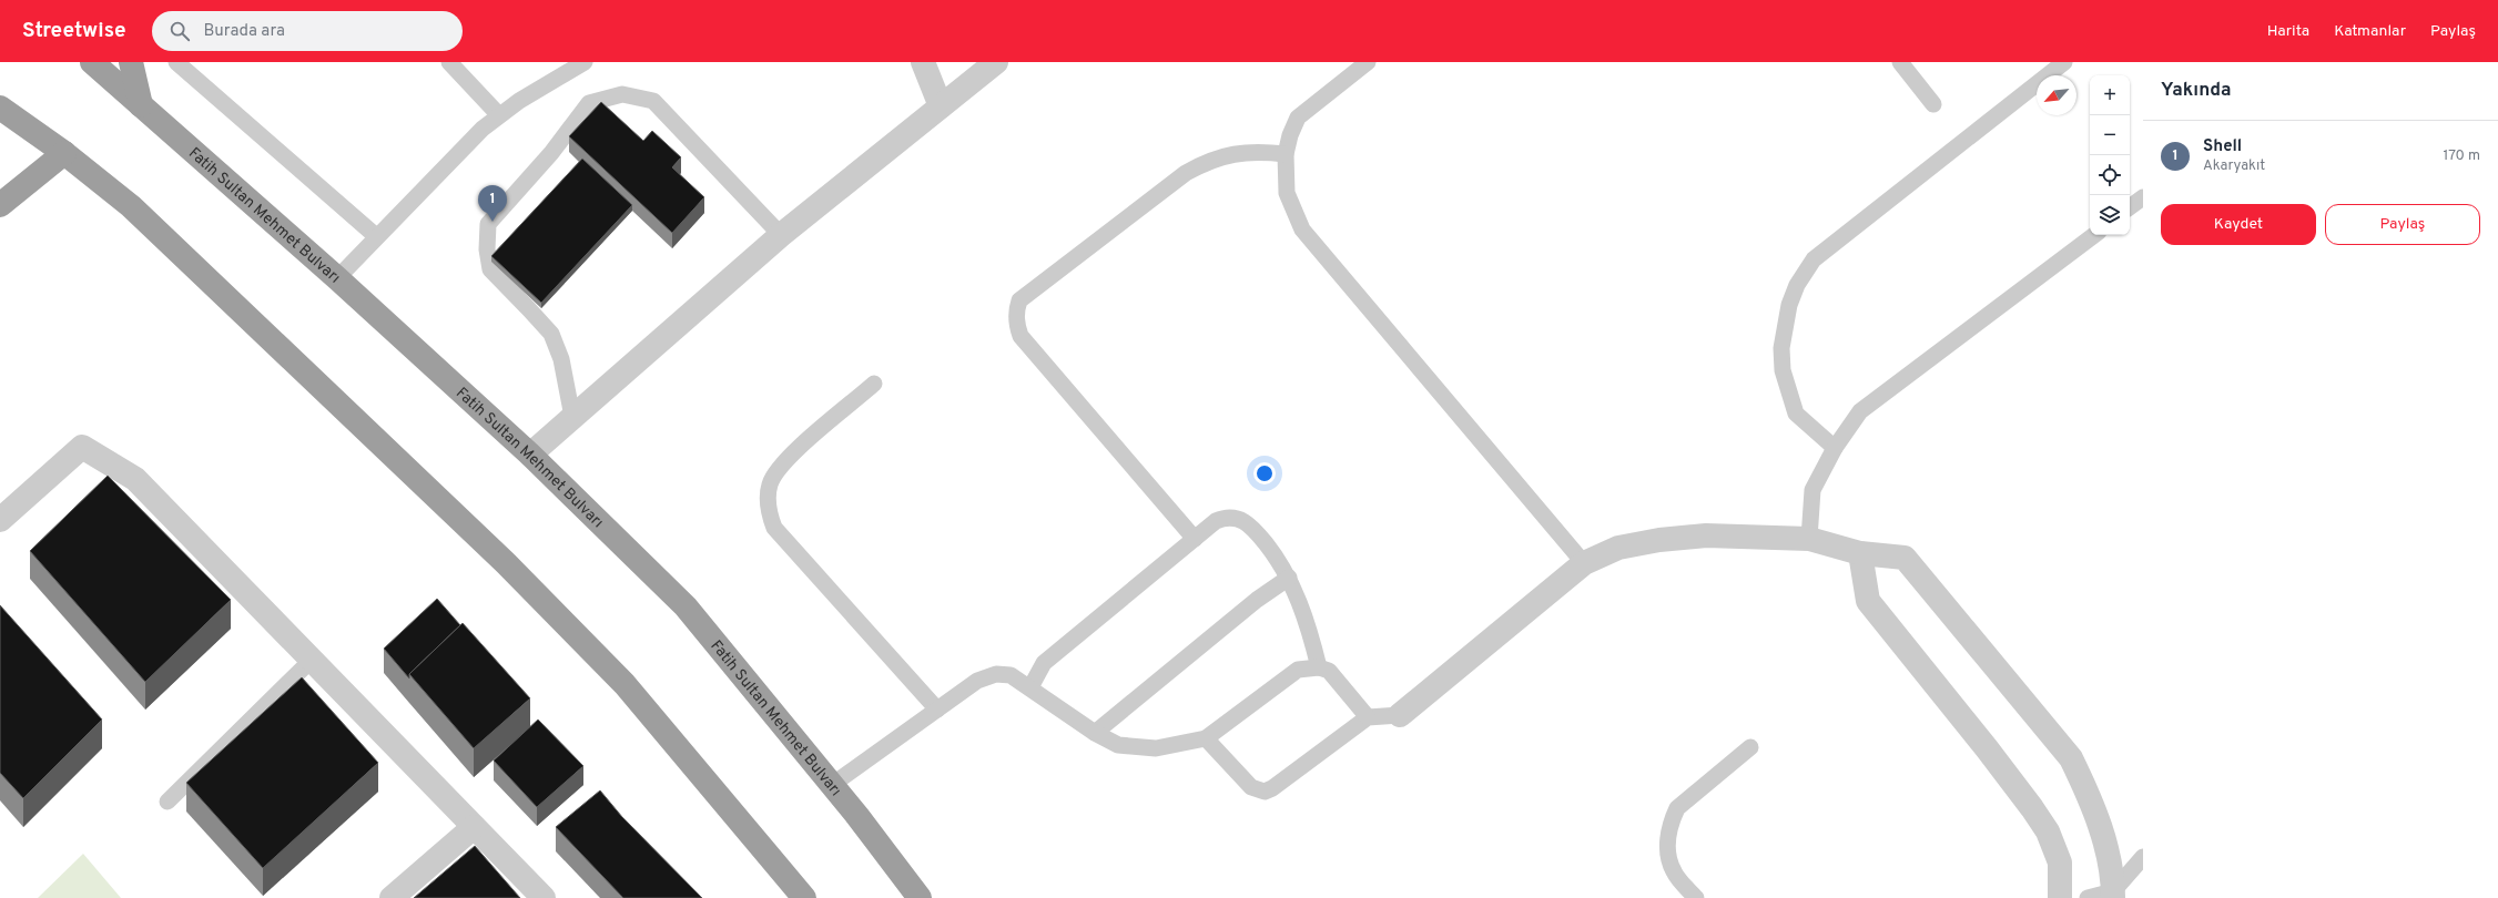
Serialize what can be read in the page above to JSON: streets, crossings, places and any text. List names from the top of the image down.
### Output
{
  "streets": {
    "highway": ["Fatih Sultan Mehmet Bulvarı"]
  },
  "north": "bottom left",
  "page": {
    "header": "Streetwise",
    "search": "Burada ara",
    "nav": ["Harita", "Katmanlar", "Paylaş"],
    "heading": "Yakında",
    "map_buttons": ["+", "−"],
    "list": [
      {
        "mark": "1",
        "name": "Shell",
        "note": "Akaryakıt",
        "value": "170 m"
      }
    ],
    "pins": "1",
    "buttons": ["Kaydet", "Paylaş"]
  }
}
